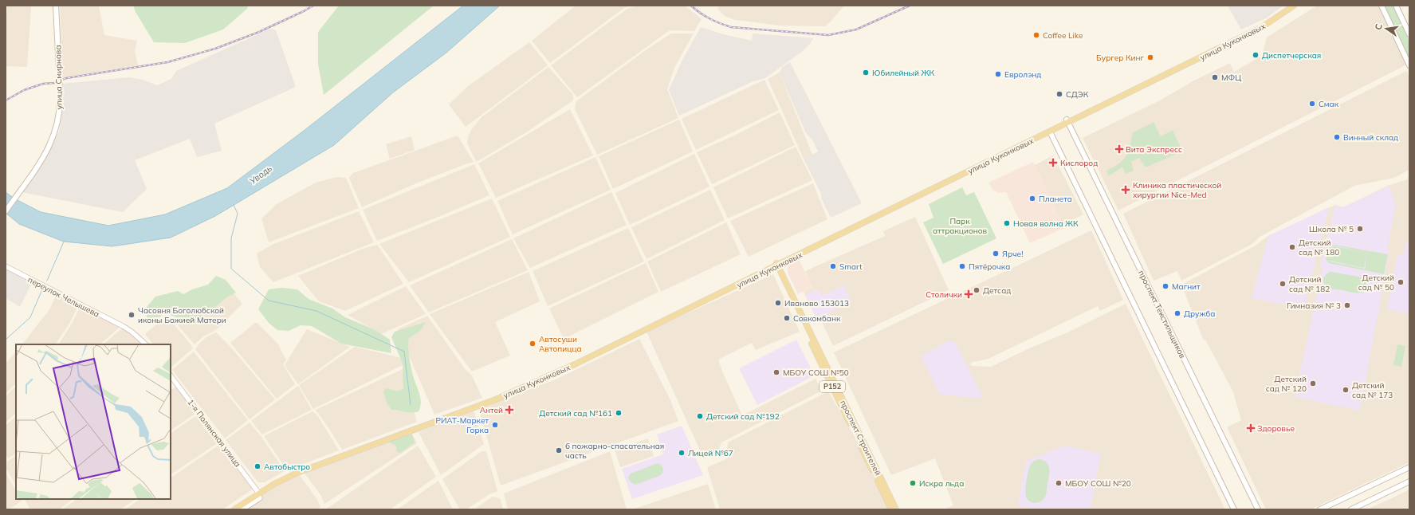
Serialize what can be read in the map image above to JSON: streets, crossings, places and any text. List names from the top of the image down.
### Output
{
  "streets": {
    "main road": [
      "улица Куконковых",
      "улица Смирнова",
      "проспект Текстильщиков",
      "Р152",
      "проспект Строителей"
    ],
    "street": ["переулок Челышева", "1-я Полянская улица"]
  },
  "crossings": [
    ["улица Куконковых", "проспект Текстильщиков"],
    ["улица Куконковых", "1-я Полянская улица"],
    ["улица Куконковых", "проспект Строителей"]
  ],
  "water": ["Уводь"],
  "parks": ["Парк аттракционов"],
  "places": {
    "other": [
      "Coffee Like",
      "Диспетчерская",
      "Бургер Кинг",
      "Юбилейный ЖК",
      "Евролэнд",
      "МФЦ",
      "СДЭК",
      "Смак",
      "Винный склад",
      "Планета",
      "Новая волна ЖК",
      "Школа № 5",
      "Детский сад № 180",
      "Ярче!",
      "Smart",
      "Пятёрочка",
      "Детский сад № 50",
      "Детский сад № 182",
      "Магнит",
      "Детсад",
      "Иваново 153013",
      "Гимназия № 3",
      "Дружба",
      "Часовня Боголюбской иконы Божией Матери",
      "Совкомбанк",
      "Автосуши Автопицца",
      "МБОУ СОШ №50",
      "Детский сад № 120",
      "Детский сад № 173",
      "Детский сад №161",
      "Детский сад №192",
      "РИАТ-Маркет Горка",
      "6 пожарно-спасательная часть",
      "Лицей №67",
      "Автобыстро",
      "Искра льда",
      "МБОУ СОШ №20"
    ],
    "health": [
      "Вита Экспресс",
      "Кислород",
      "Клиника пластической хирургии Nice-Med",
      "Столички",
      "Антей",
      "Здоровье"
    ]
  },
  "north": "left"
}
